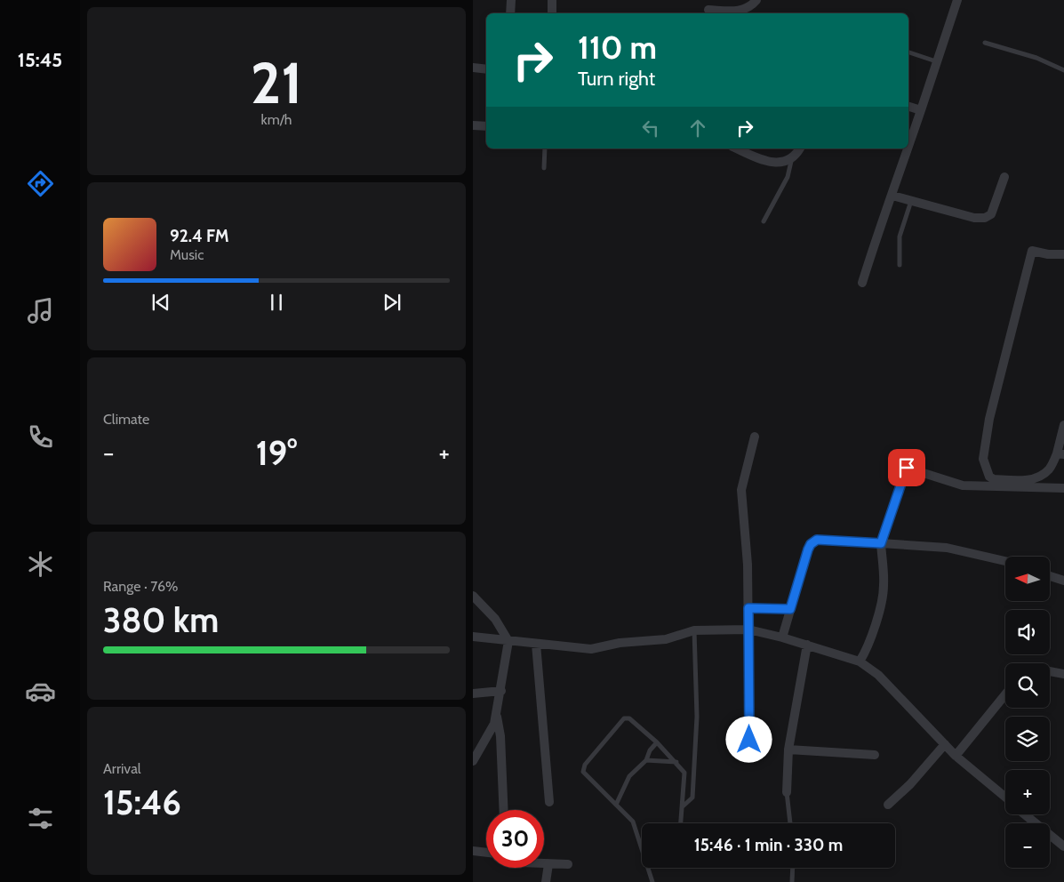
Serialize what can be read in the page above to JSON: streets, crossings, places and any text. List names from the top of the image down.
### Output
{
  "north": "left",
  "page": {
    "tabs": "15:45",
    "tile": [
      ["21", "km/h"],
      "Climate",
      ["Range · 76%", "380 km"],
      ["Arrival", "15:46"]
    ],
    "turn": ["110 m", "Turn right"],
    "song": ["92.4 FM", "Music"],
    "heat": ["−", "19°", "+"],
    "map_buttons": ["+", "−"],
    "limit": "30",
    "trip": "15:46 · 1 min · 330 m"
  }
}
